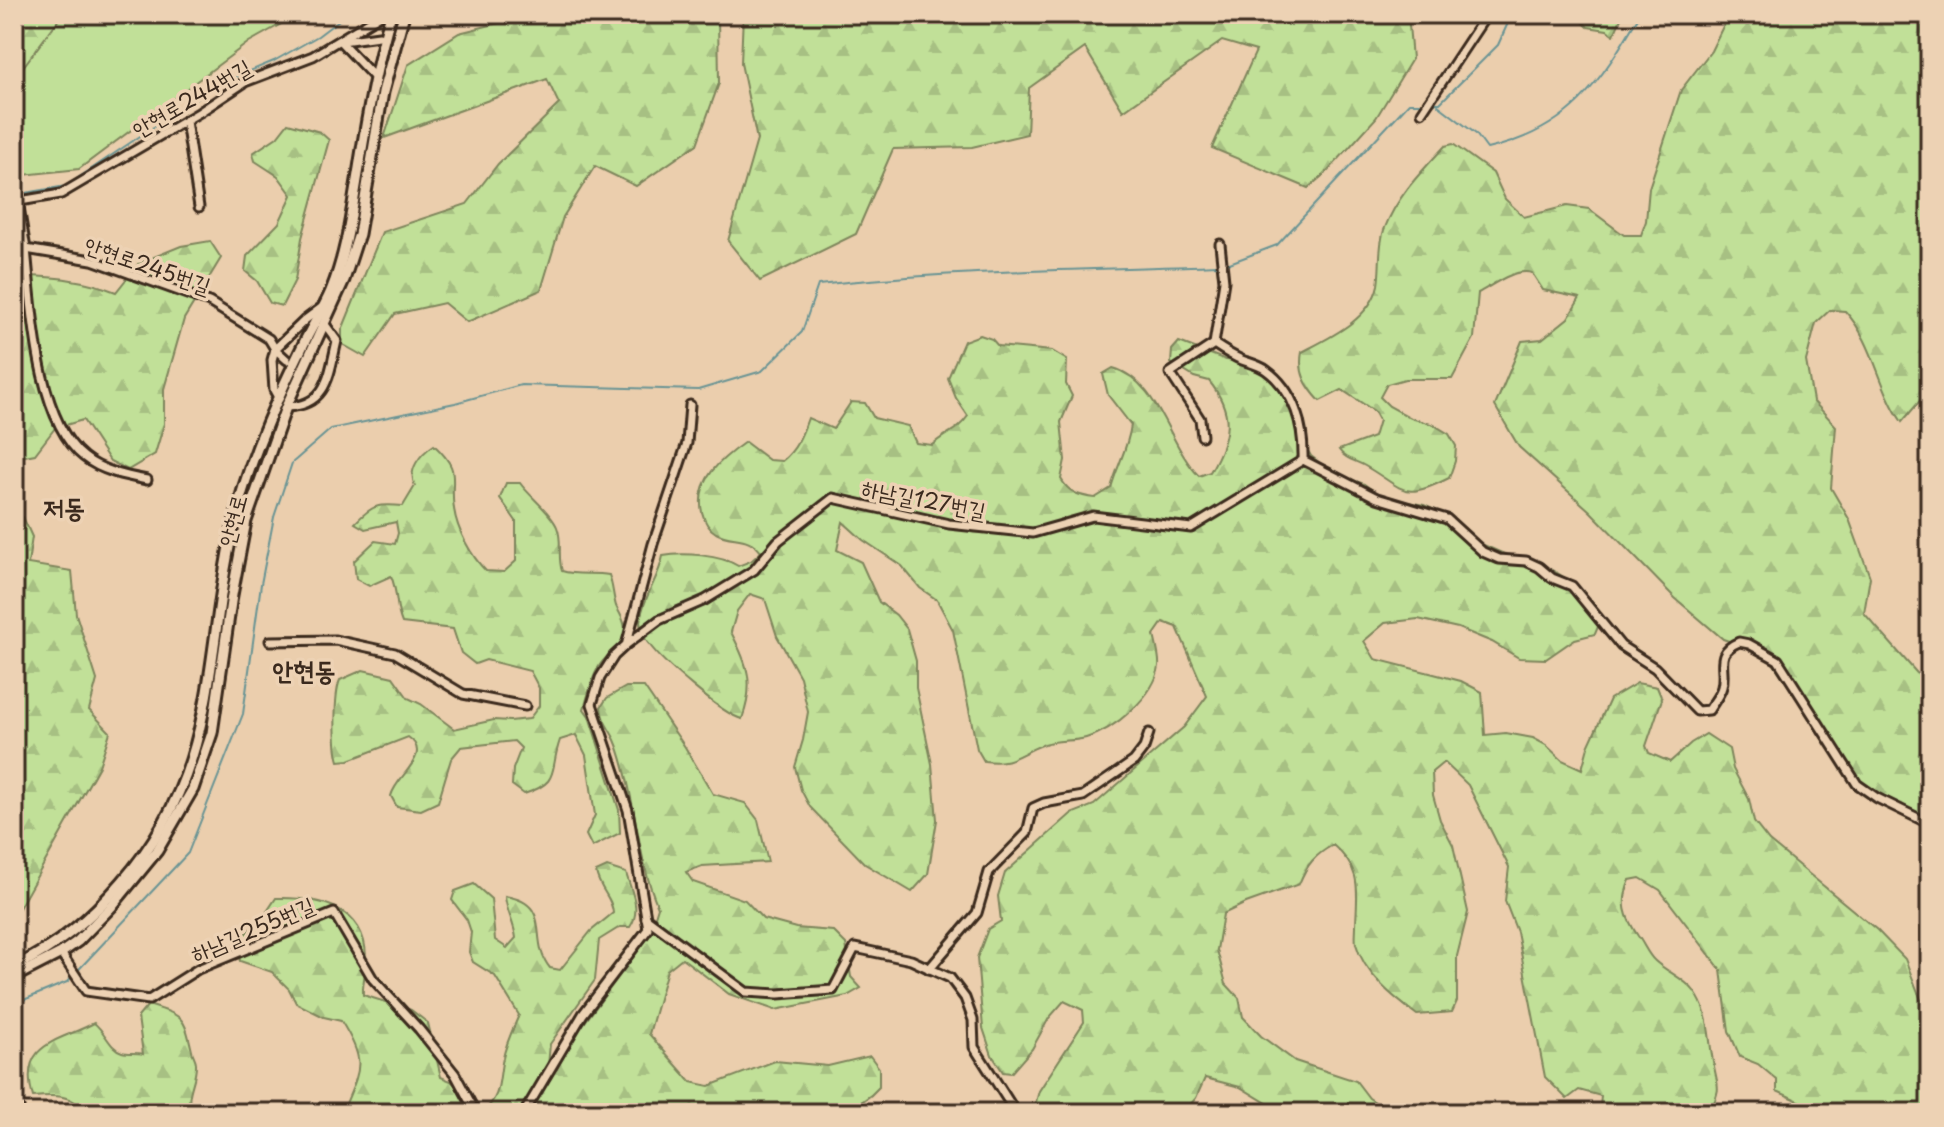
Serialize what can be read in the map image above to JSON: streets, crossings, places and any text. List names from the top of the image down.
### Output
{
  "streets": {
    "street": [
      "안현로244번길",
      "안현로245번길",
      "하남길127번길",
      "안현로",
      "하남길255번길"
    ]
  },
  "crossings": [
    ["안현로", "하남길255번길"]
  ],
  "districts": ["저동", "안현동"]
}
